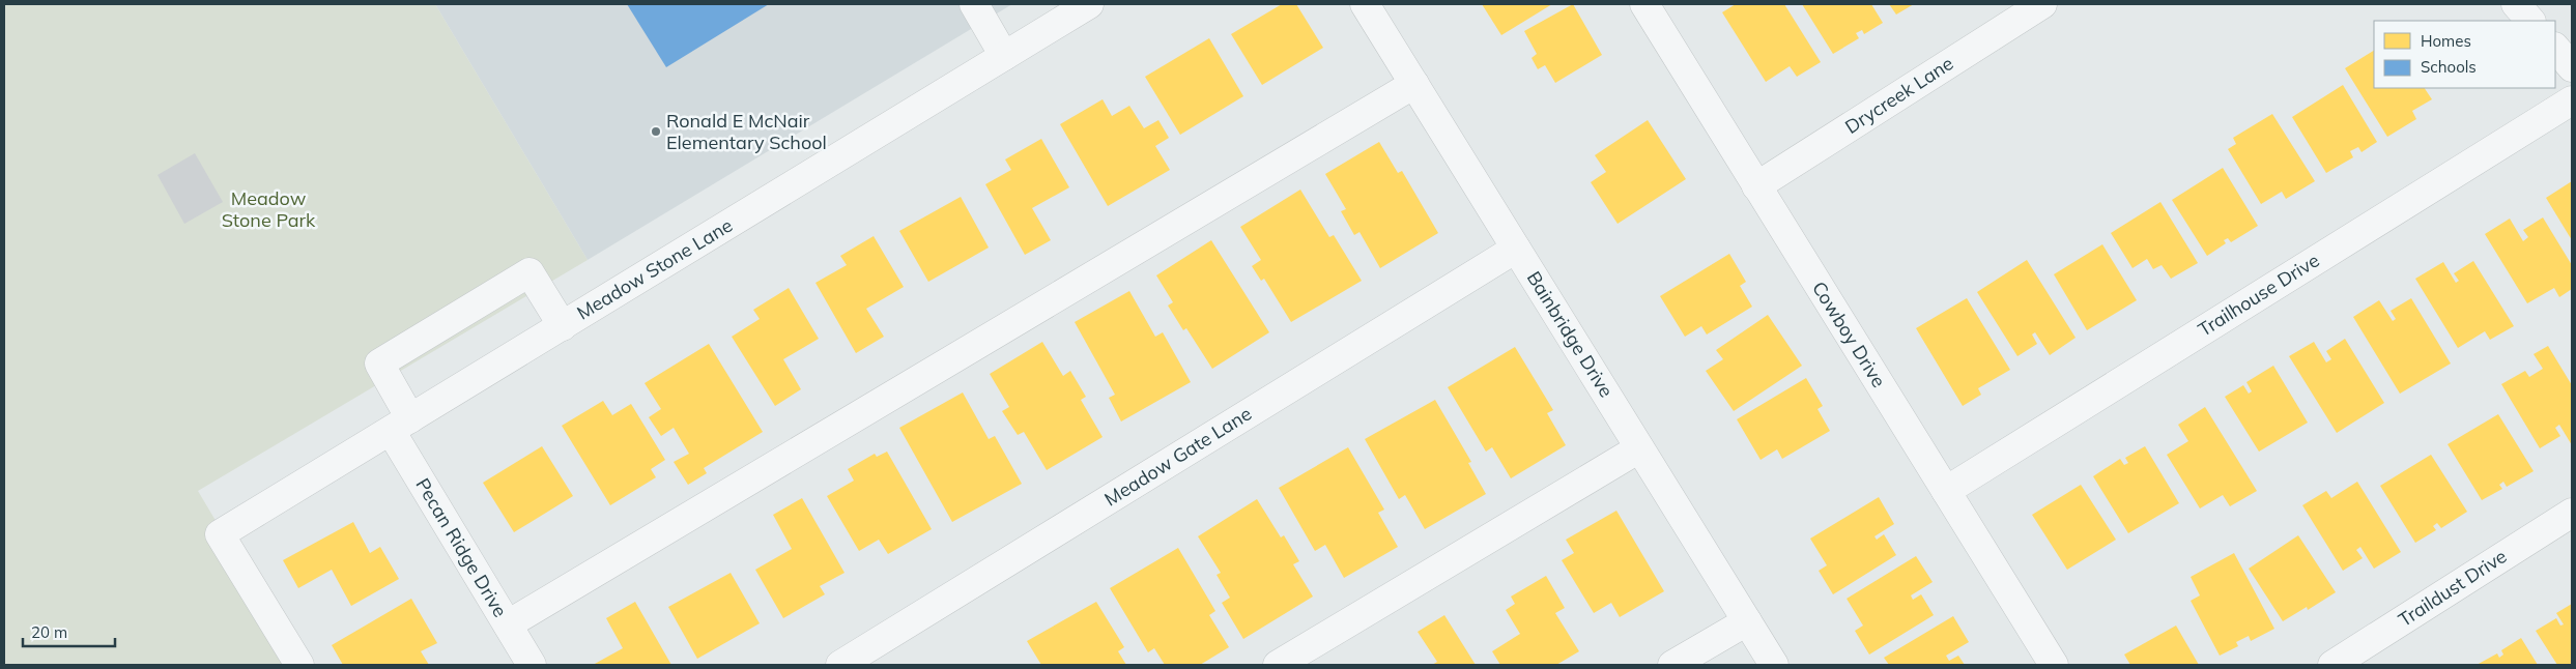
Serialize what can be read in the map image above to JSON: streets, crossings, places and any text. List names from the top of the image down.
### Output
{
  "streets": {
    "street": [
      "Drycreek Lane",
      "Meadow Stone Lane",
      "Trailhouse Drive",
      "Bainbridge Drive",
      "Cowboy Drive",
      "Meadow Gate Lane",
      "Pecan Ridge Drive",
      "Traildust Drive"
    ]
  },
  "crossings": [
    ["Drycreek Lane", "Cowboy Drive"],
    ["Meadow Stone Lane", "Pecan Ridge Drive"],
    ["Trailhouse Drive", "Cowboy Drive"],
    ["Bainbridge Drive", "Meadow Gate Lane"]
  ],
  "parks": ["Meadow Stone Park"],
  "places": ["Ronald E McNair Elementary School"],
  "legend": ["Homes", "Schools"],
  "scale_bar": "20 m"
}
